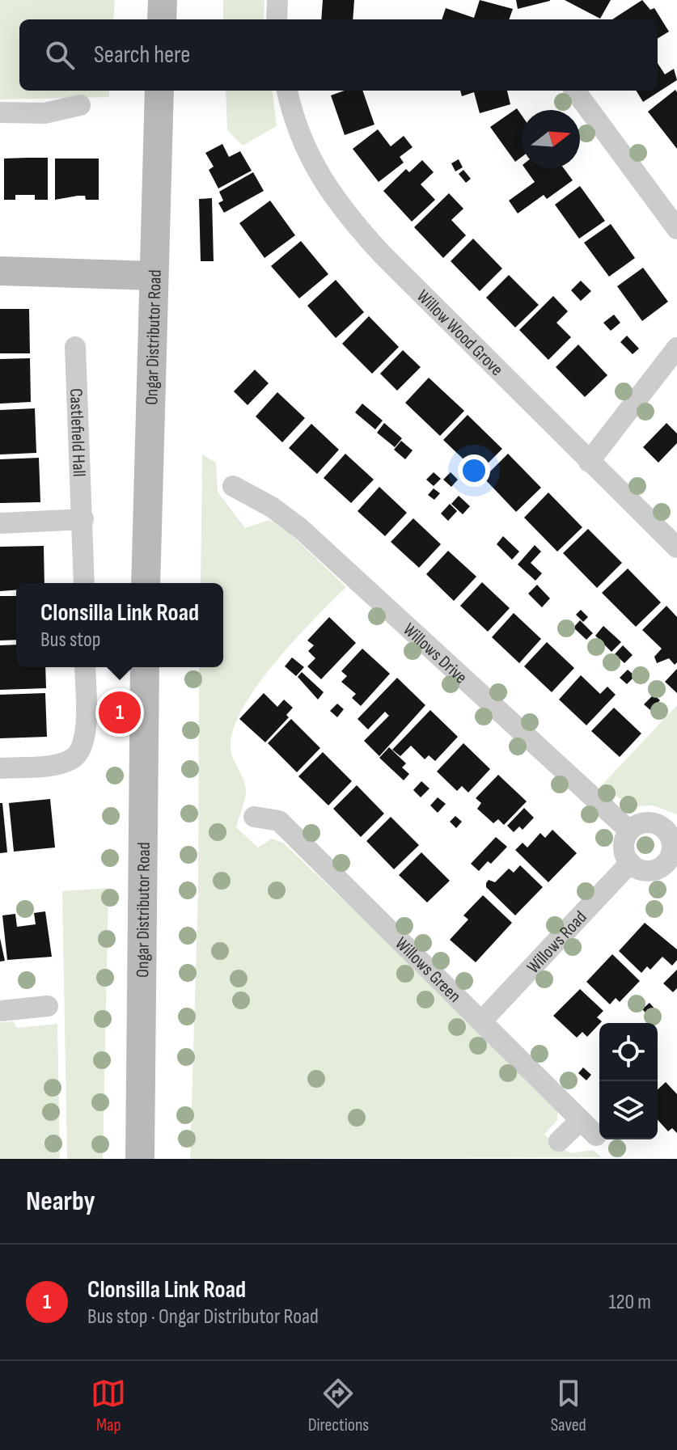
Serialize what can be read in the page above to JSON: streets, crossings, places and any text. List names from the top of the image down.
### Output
{
  "streets": {
    "street": [
      "Willow Wood Grove",
      "Ongar Distributor Road",
      "Castlefield Hall",
      "Willows Drive",
      "Willows Road",
      "Willows Green"
    ]
  },
  "crossings": [
    ["Willows Drive", "Willows Road"],
    ["Willows Road", "Willows Green"]
  ],
  "north": "right",
  "page": {
    "search": "Search here",
    "popup": ["Clonsilla Link Road", "Bus stop"],
    "pins": "1",
    "heading": "Nearby",
    "list": [
      {
        "mark": "1",
        "name": "Clonsilla Link Road",
        "note": "Bus stop · Ongar Distributor Road",
        "value": "120 m"
      }
    ],
    "nav": ["Map", "Directions", "Saved"]
  }
}
